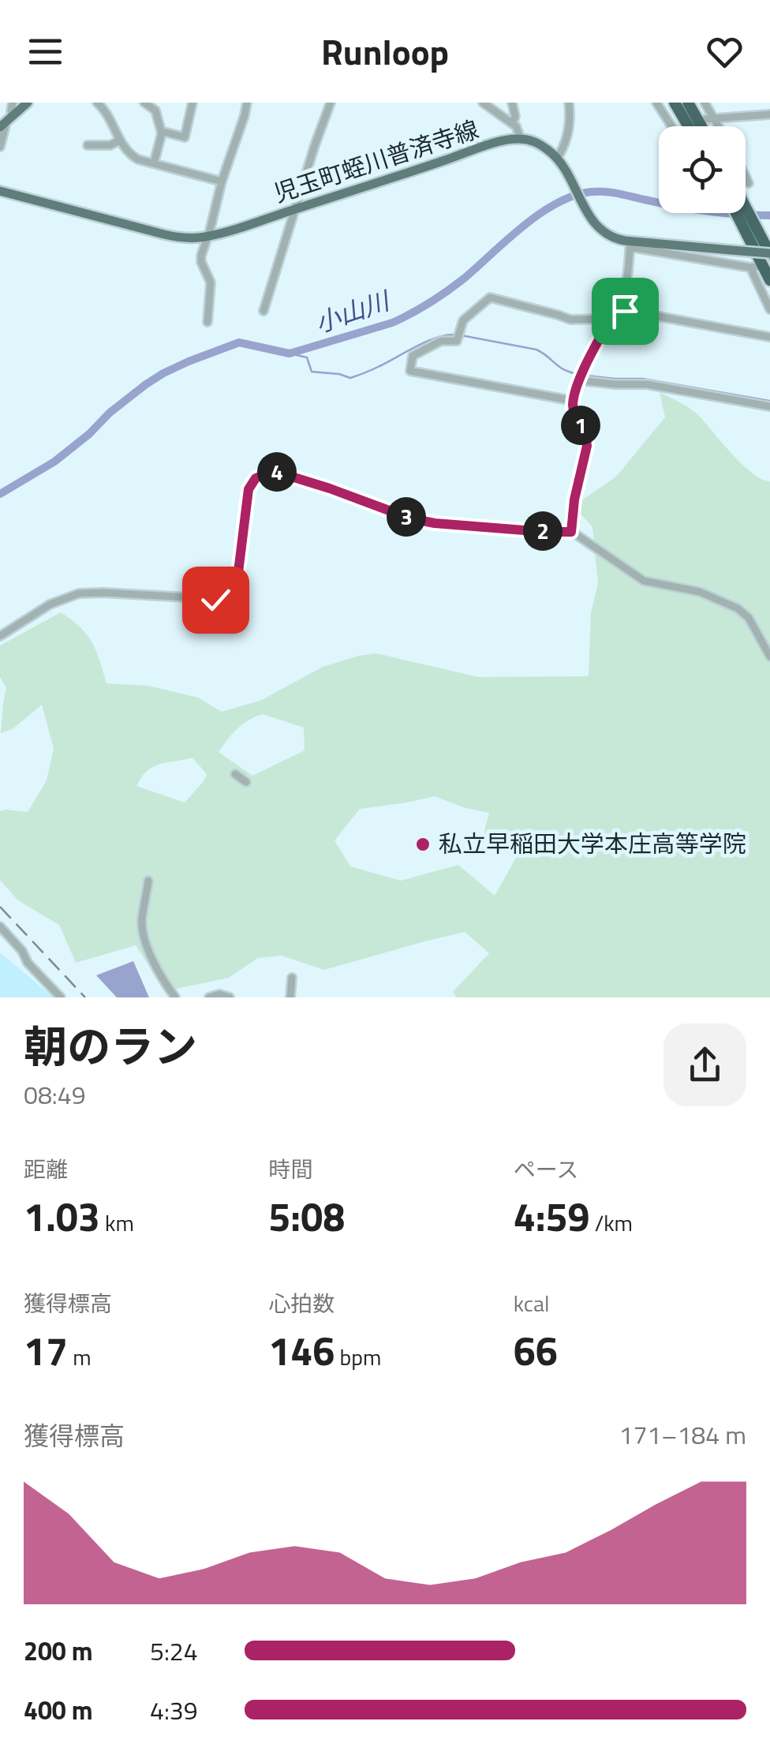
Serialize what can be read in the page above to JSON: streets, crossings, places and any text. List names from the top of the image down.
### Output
{
  "streets": {
    "main road": ["児玉町蛭川普済寺線"]
  },
  "water": ["小山川"],
  "places": ["私立早稲田大学本庄高等学院"],
  "page": {
    "header": "Runloop",
    "pins": [
      "1",
      "4",
      "3",
      "2"
    ],
    "heading": ["朝のラン", "08:49"],
    "stats": [
      ["距離", "1.03 km"],
      ["時間", "5:08"],
      ["ペース", "4:59 /km"],
      ["獲得標高", "17 m"],
      ["心拍数", "146 bpm"],
      ["kcal", "66"]
    ],
    "chart": ["獲得標高", "171–184 m"],
    "list": [
      {
        "name": "200 m",
        "note": "5:24"
      },
      {
        "name": "400 m",
        "note": "4:39"
      }
    ]
  }
}
